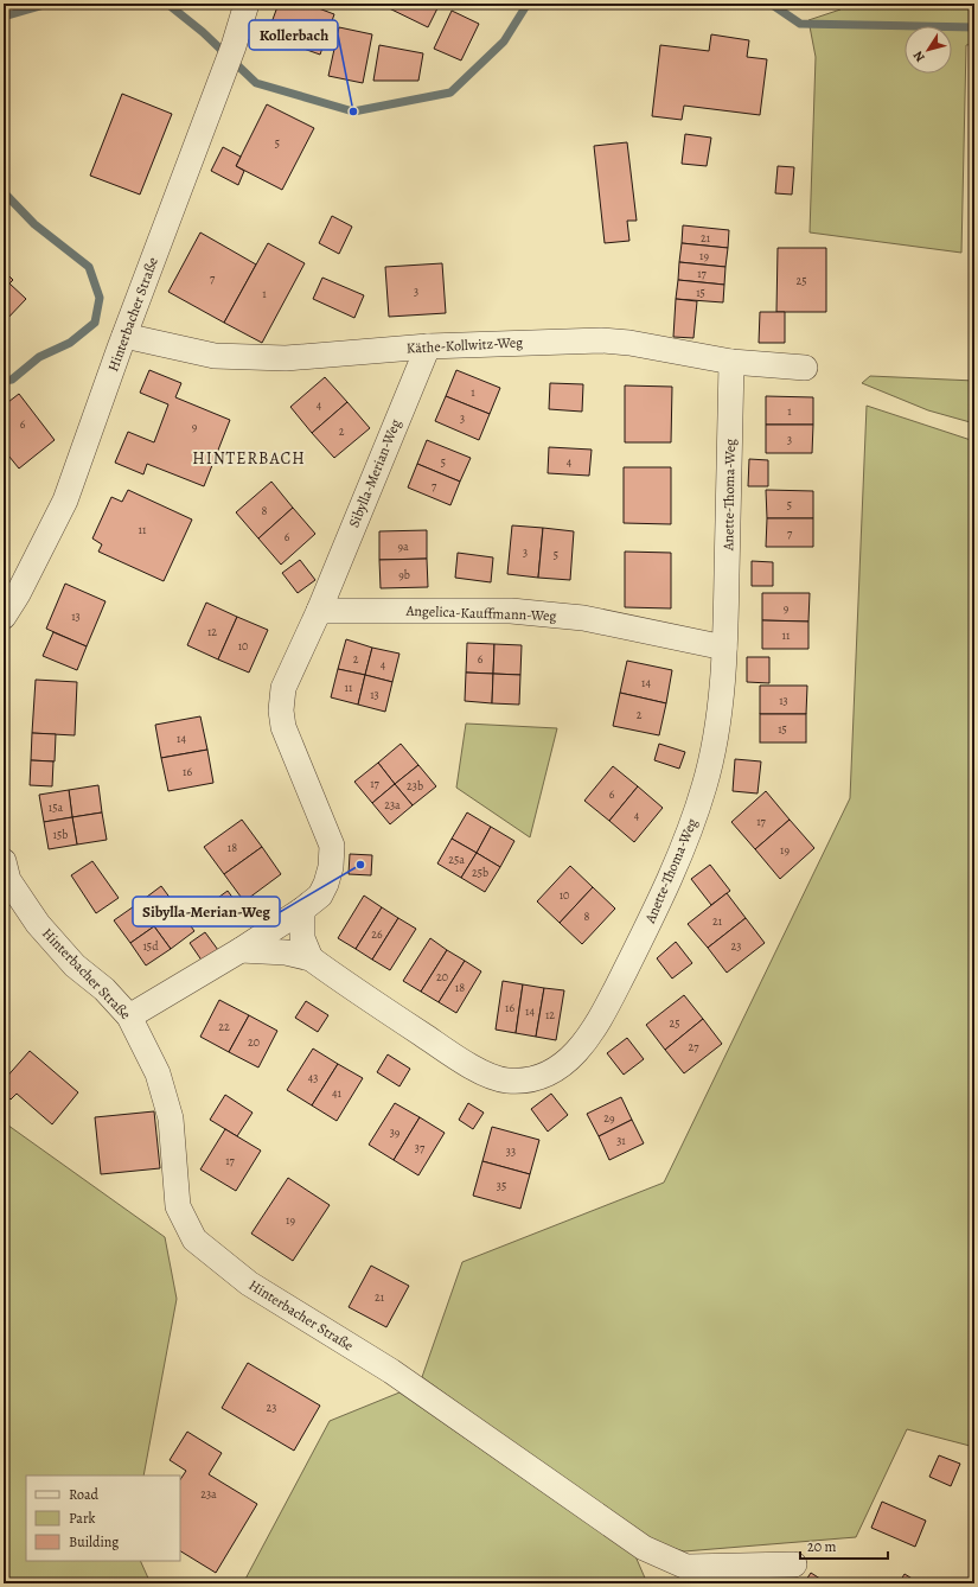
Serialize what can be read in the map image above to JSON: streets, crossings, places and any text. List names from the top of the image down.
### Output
{
  "streets": {
    "street": [
      "Hinterbacher Straße",
      "Käthe-Kollwitz-Weg",
      "Sibylla-Merian-Weg",
      "Anette-Thoma-Weg",
      "Angelica-Kauffmann-Weg"
    ]
  },
  "crossings": [
    ["Hinterbacher Straße", "Käthe-Kollwitz-Weg"],
    ["Hinterbacher Straße", "Sibylla-Merian-Weg"],
    ["Käthe-Kollwitz-Weg", "Sibylla-Merian-Weg"],
    ["Käthe-Kollwitz-Weg", "Anette-Thoma-Weg"],
    ["Sibylla-Merian-Weg", "Anette-Thoma-Weg"],
    ["Sibylla-Merian-Weg", "Angelica-Kauffmann-Weg"],
    ["Anette-Thoma-Weg", "Angelica-Kauffmann-Weg"]
  ],
  "districts": ["HINTERBACH"],
  "places": ["Kollerbach", "Sibylla-Merian-Weg"],
  "house_numbers": [
    "5",
    "21",
    "19",
    "17",
    "7",
    "25",
    "3",
    "15",
    "1",
    "1",
    "4",
    "1",
    "3",
    "6",
    "9",
    "2",
    "3",
    "5",
    "4",
    "7",
    "5",
    "8",
    "11",
    "7",
    "6",
    "9a",
    "3",
    "5",
    "9b",
    "9",
    "13",
    "12",
    "11",
    "10",
    "2",
    "6",
    "4",
    "14",
    "11",
    "13",
    "13",
    "2",
    "15",
    "14",
    "16",
    "17",
    "23b",
    "6",
    "23a",
    "15a",
    "4",
    "17",
    "15b",
    "18",
    "19",
    "25a",
    "25b",
    "10",
    "8",
    "21",
    "26",
    "15d",
    "23",
    "20",
    "18",
    "16",
    "14",
    "12",
    "25",
    "22",
    "20",
    "27",
    "43",
    "41",
    "29",
    "39",
    "31",
    "37",
    "33",
    "17",
    "35",
    "19",
    "21",
    "23",
    "23a"
  ],
  "legend": ["Road", "Park", "Building"],
  "scale_bar": "20 m",
  "north": "bottom left"
}
